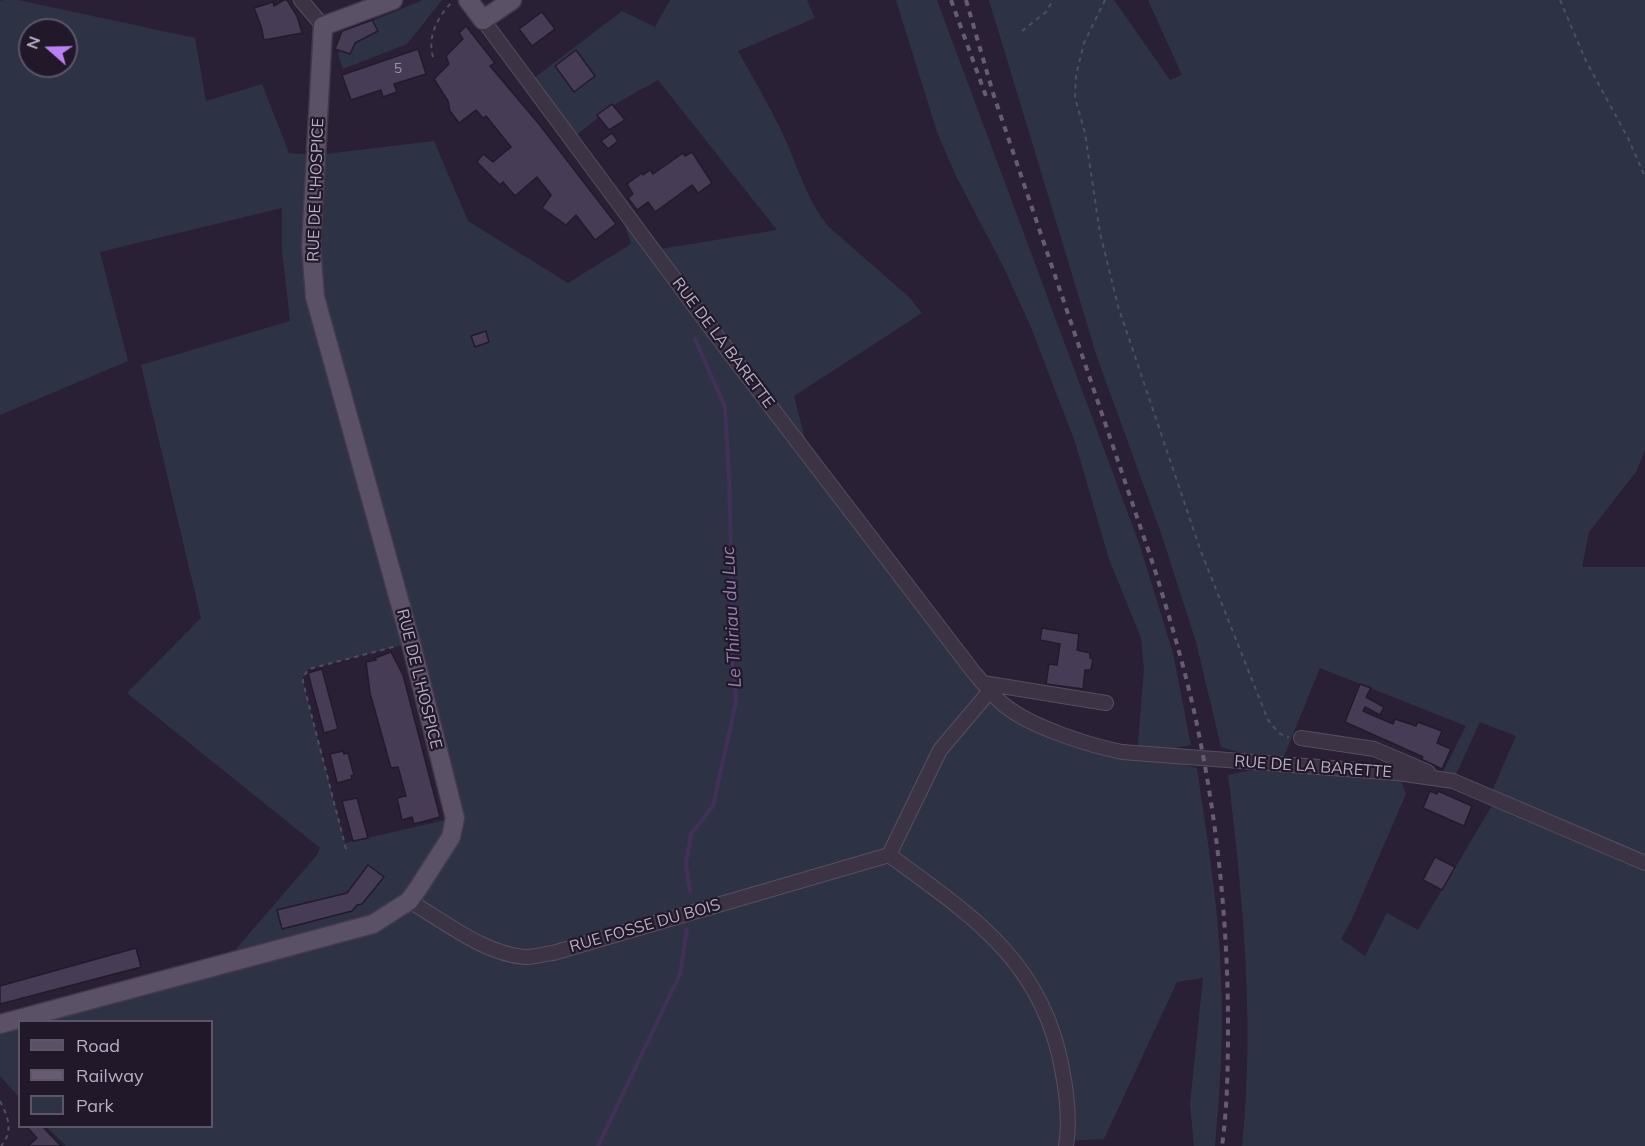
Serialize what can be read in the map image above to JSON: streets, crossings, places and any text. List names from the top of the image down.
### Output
{
  "streets": {
    "main road": ["RUE DE L'HOSPICE", "RUE DE LA BARETTE"],
    "street": ["RUE FOSSE DU BOIS"]
  },
  "crossings": [
    ["RUE DE L'HOSPICE", "RUE FOSSE DU BOIS"]
  ],
  "water": ["Le Thiriau du Luc"],
  "house_numbers": ["5"],
  "legend": ["Road", "Railway", "Park"],
  "north": "left"
}
